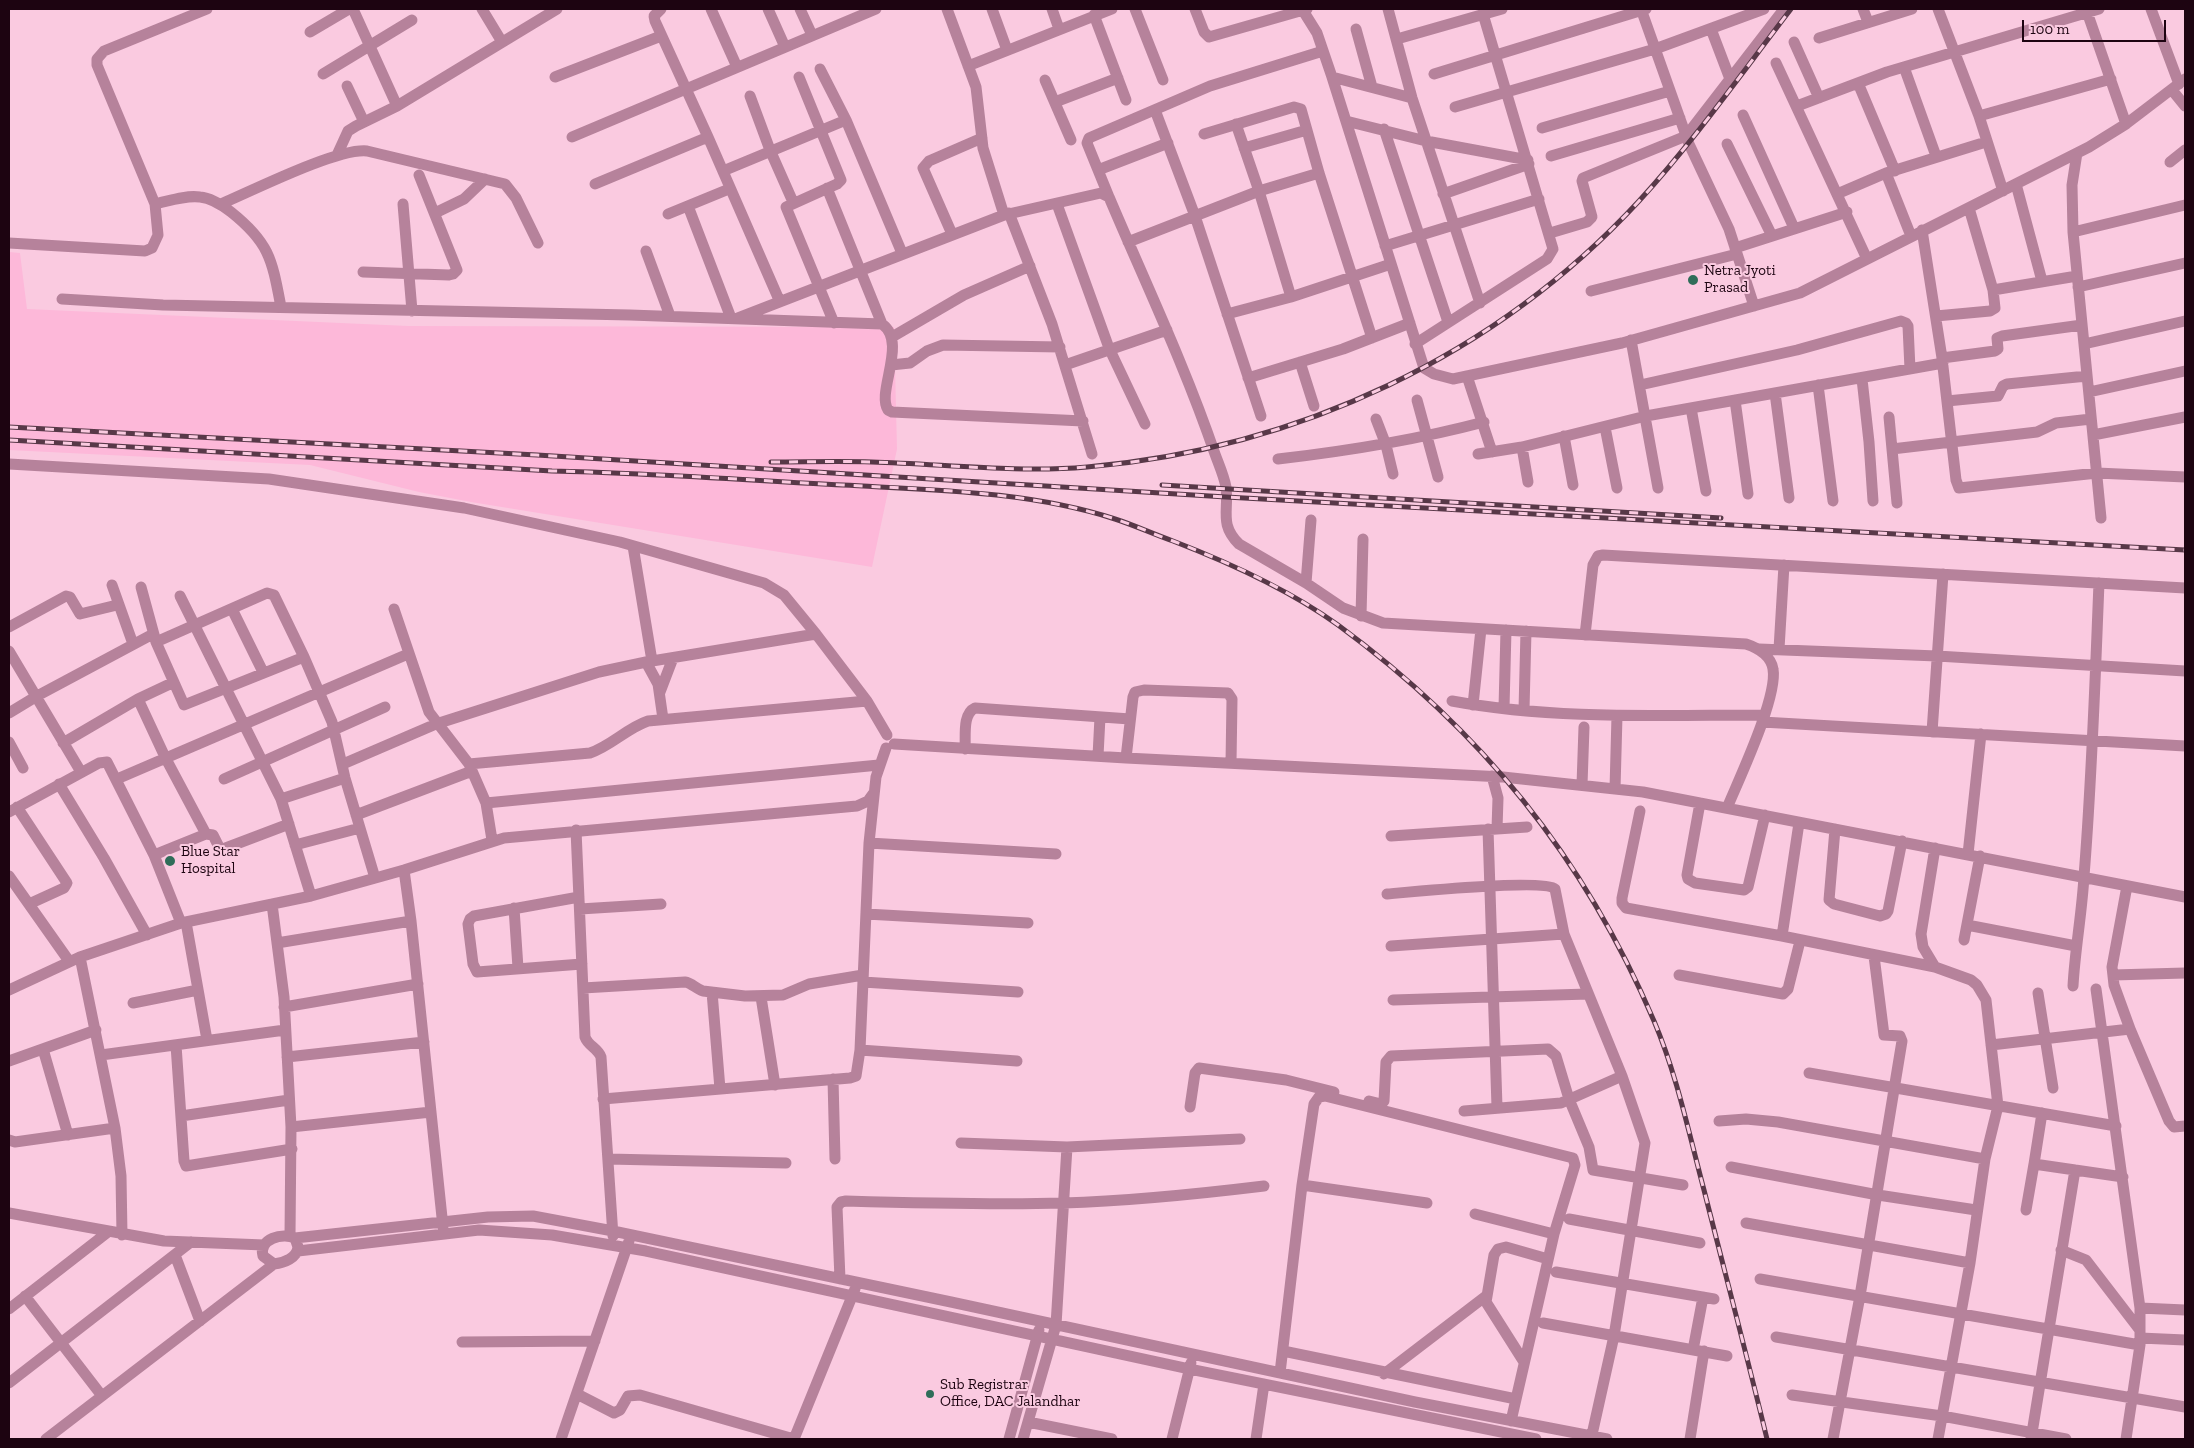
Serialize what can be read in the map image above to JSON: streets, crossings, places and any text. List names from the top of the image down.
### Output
{
  "places": ["Netra Jyoti Prasad", "Blue Star Hospital", "Sub Registrar Office, DAC Jalandhar"],
  "scale_bar": "100 m"
}
